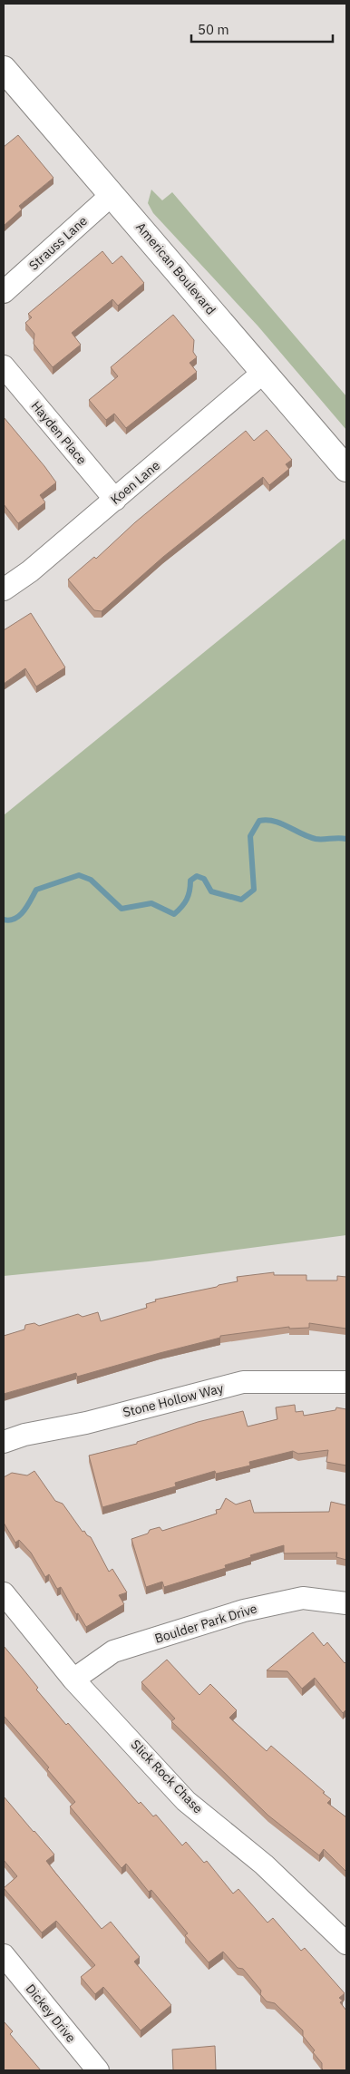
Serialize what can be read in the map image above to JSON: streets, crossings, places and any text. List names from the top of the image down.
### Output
{
  "streets": {
    "street": [
      "Strauss Lane",
      "American Boulevard",
      "Hayden Place",
      "Koen Lane",
      "Stone Hollow Way",
      "Boulder Park Drive",
      "Slick Rock Chase",
      "Dickey Drive"
    ]
  },
  "crossings": [
    ["Strauss Lane", "American Boulevard"],
    ["American Boulevard", "Koen Lane"],
    ["Hayden Place", "Koen Lane"],
    ["Boulder Park Drive", "Slick Rock Chase"]
  ],
  "scale_bar": "50 m"
}
